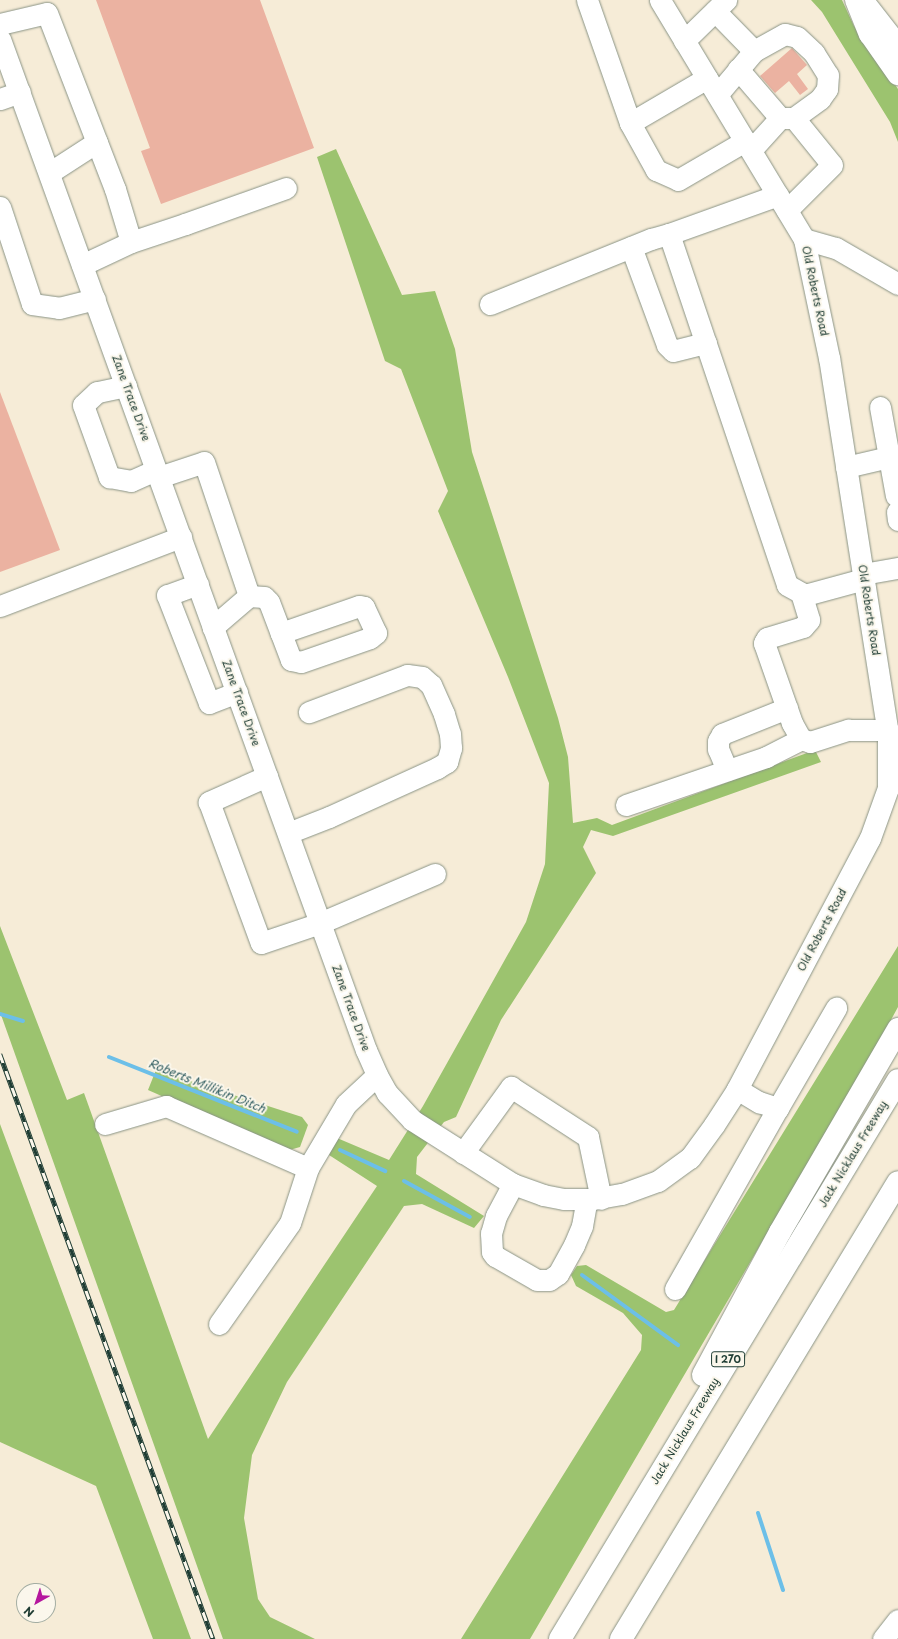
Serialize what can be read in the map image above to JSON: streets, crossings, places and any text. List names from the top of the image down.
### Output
{
  "streets": {
    "main road": ["Jack Nicklaus Freeway", "I 270"],
    "street": ["Old Roberts Road", "Zane Trace Drive"]
  },
  "crossings": [
    ["Old Roberts Road", "Zane Trace Drive"]
  ],
  "water": ["Roberts Millikin Ditch"],
  "north": "bottom left"
}
